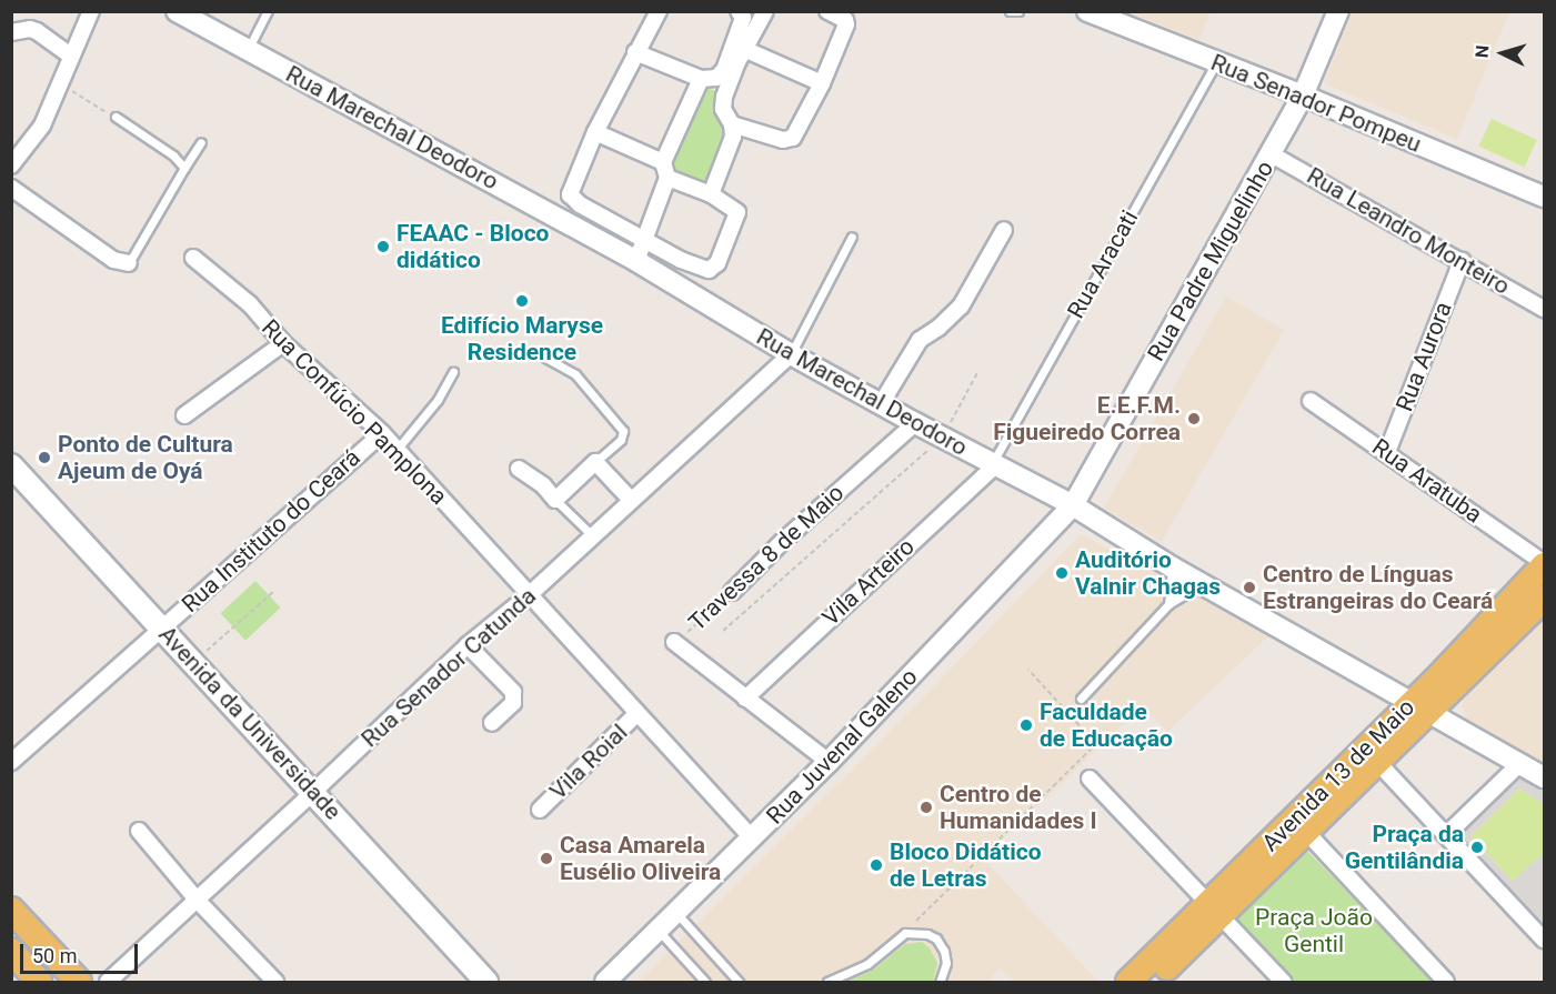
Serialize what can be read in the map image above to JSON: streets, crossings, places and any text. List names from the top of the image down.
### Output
{
  "streets": {
    "main road": ["Avenida da Universidade", "Avenida 13 de Maio"],
    "street": [
      "Rua Senador Pompeu",
      "Rua Marechal Deodoro",
      "Rua Leandro Monteiro",
      "Rua Padre Miguelinho",
      "Rua Aurora",
      "Rua Confúcio Pamplona",
      "Rua Aratuba",
      "Rua Instituto do Ceará",
      "Travessa 8 de Maio",
      "Vila Arteiro",
      "Rua Senador Catunda",
      "Rua Juvenal Galeno",
      "Vila Roial"
    ],
    "lane": ["Rua Aracati"]
  },
  "crossings": [
    ["Rua Senador Pompeu", "Rua Padre Miguelinho"],
    ["Rua Senador Pompeu", "Rua Aracati"],
    ["Rua Marechal Deodoro", "Rua Padre Miguelinho"],
    ["Rua Marechal Deodoro", "Rua Aracati"],
    ["Rua Marechal Deodoro", "Travessa 8 de Maio"],
    ["Rua Marechal Deodoro", "Vila Arteiro"],
    ["Rua Marechal Deodoro", "Rua Senador Catunda"],
    ["Rua Marechal Deodoro", "Rua Juvenal Galeno"],
    ["Rua Marechal Deodoro", "Avenida 13 de Maio"],
    ["Rua Leandro Monteiro", "Rua Padre Miguelinho"],
    ["Rua Leandro Monteiro", "Rua Aurora"],
    ["Rua Padre Miguelinho", "Rua Juvenal Galeno"],
    ["Rua Aracati", "Vila Arteiro"],
    ["Rua Aurora", "Rua Aratuba"],
    ["Rua Confúcio Pamplona", "Rua Instituto do Ceará"],
    ["Rua Confúcio Pamplona", "Rua Senador Catunda"],
    ["Rua Confúcio Pamplona", "Rua Juvenal Galeno"],
    ["Rua Confúcio Pamplona", "Vila Roial"],
    ["Rua Aratuba", "Avenida 13 de Maio"],
    ["Rua Instituto do Ceará", "Avenida da Universidade"],
    ["Travessa 8 de Maio", "Vila Arteiro"],
    ["Travessa 8 de Maio", "Rua Juvenal Galeno"],
    ["Rua Senador Catunda", "Avenida da Universidade"]
  ],
  "parks": ["Praça João Gentil"],
  "places": [
    "FEAAC - Bloco didático",
    "Edifício Maryse Residence",
    "E.E.F.M. Figueiredo Correa",
    "Ponto de Cultura Ajeum de Oyá",
    "Auditório Valnir Chagas",
    "Centro de Línguas Estrangeiras do Ceará",
    "Faculdade de Educação",
    "Centro de Humanidades I",
    "Praça da Gentilândia",
    "Casa Amarela Eusélio Oliveira",
    "Bloco Didático de Letras"
  ],
  "scale_bar": "50 m",
  "north": "left"
}
